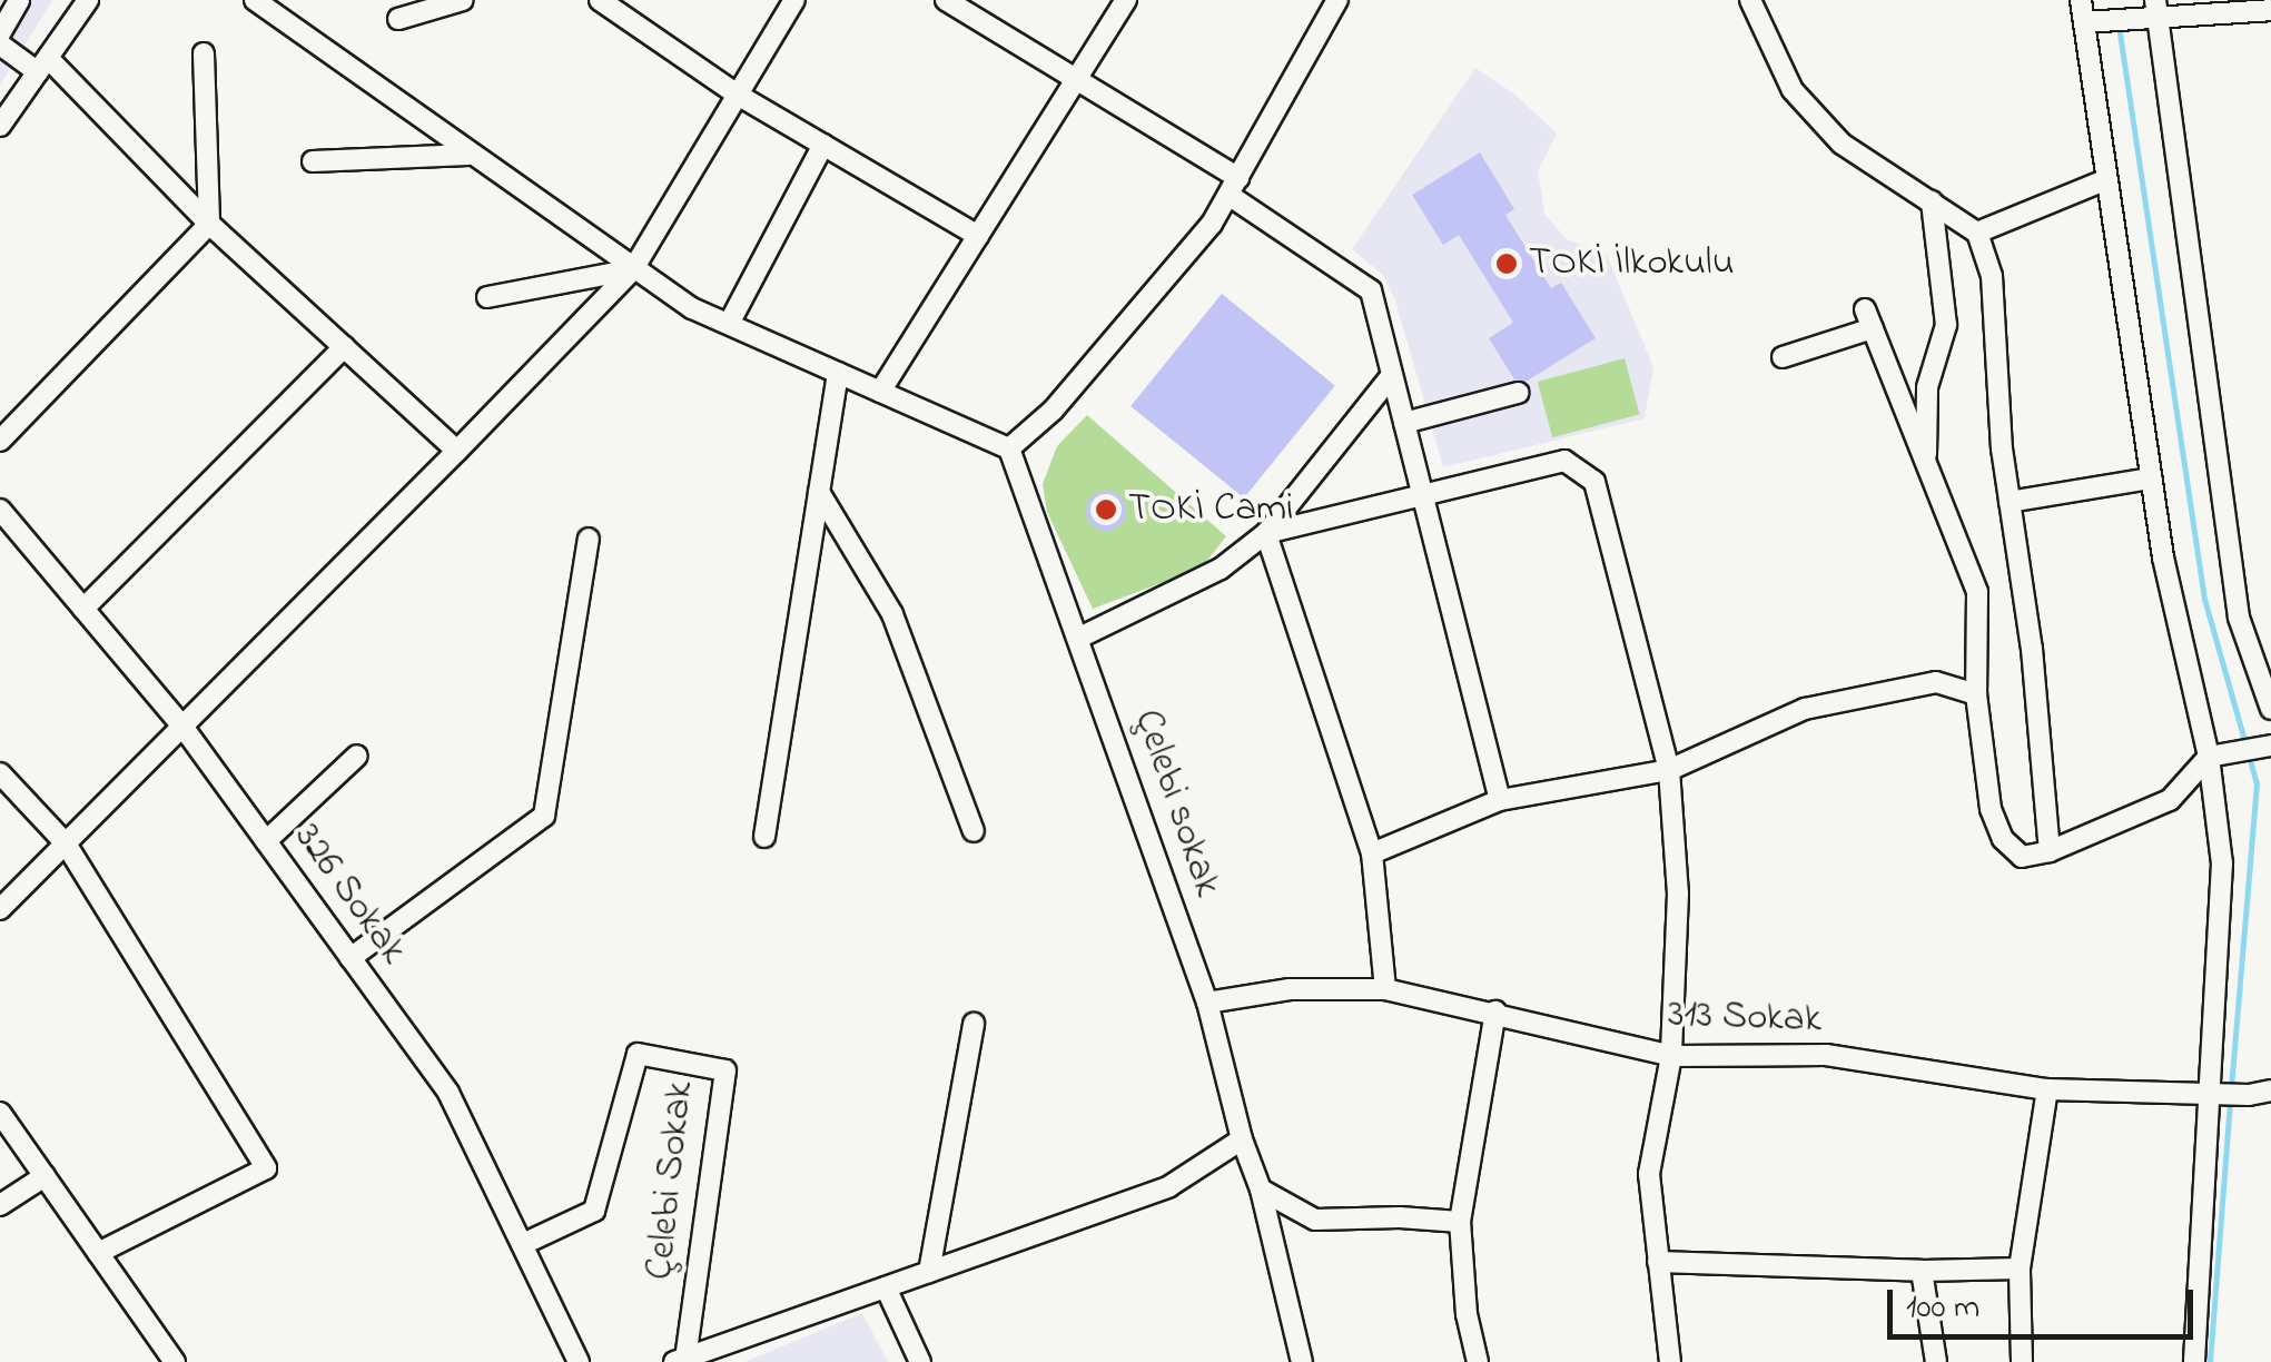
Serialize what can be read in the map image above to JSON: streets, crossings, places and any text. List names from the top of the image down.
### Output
{
  "streets": {
    "street": [
      "Çelebi sokak",
      "326 Sokak",
      "313 Sokak",
      "Çelebi Sokak"
    ]
  },
  "crossings": [
    ["Çelebi sokak", "313 Sokak"],
    ["326 Sokak", "Çelebi Sokak"]
  ],
  "places": ["TOKİ İlkokulu", "TOKİ Cami"],
  "scale_bar": "100 m"
}
